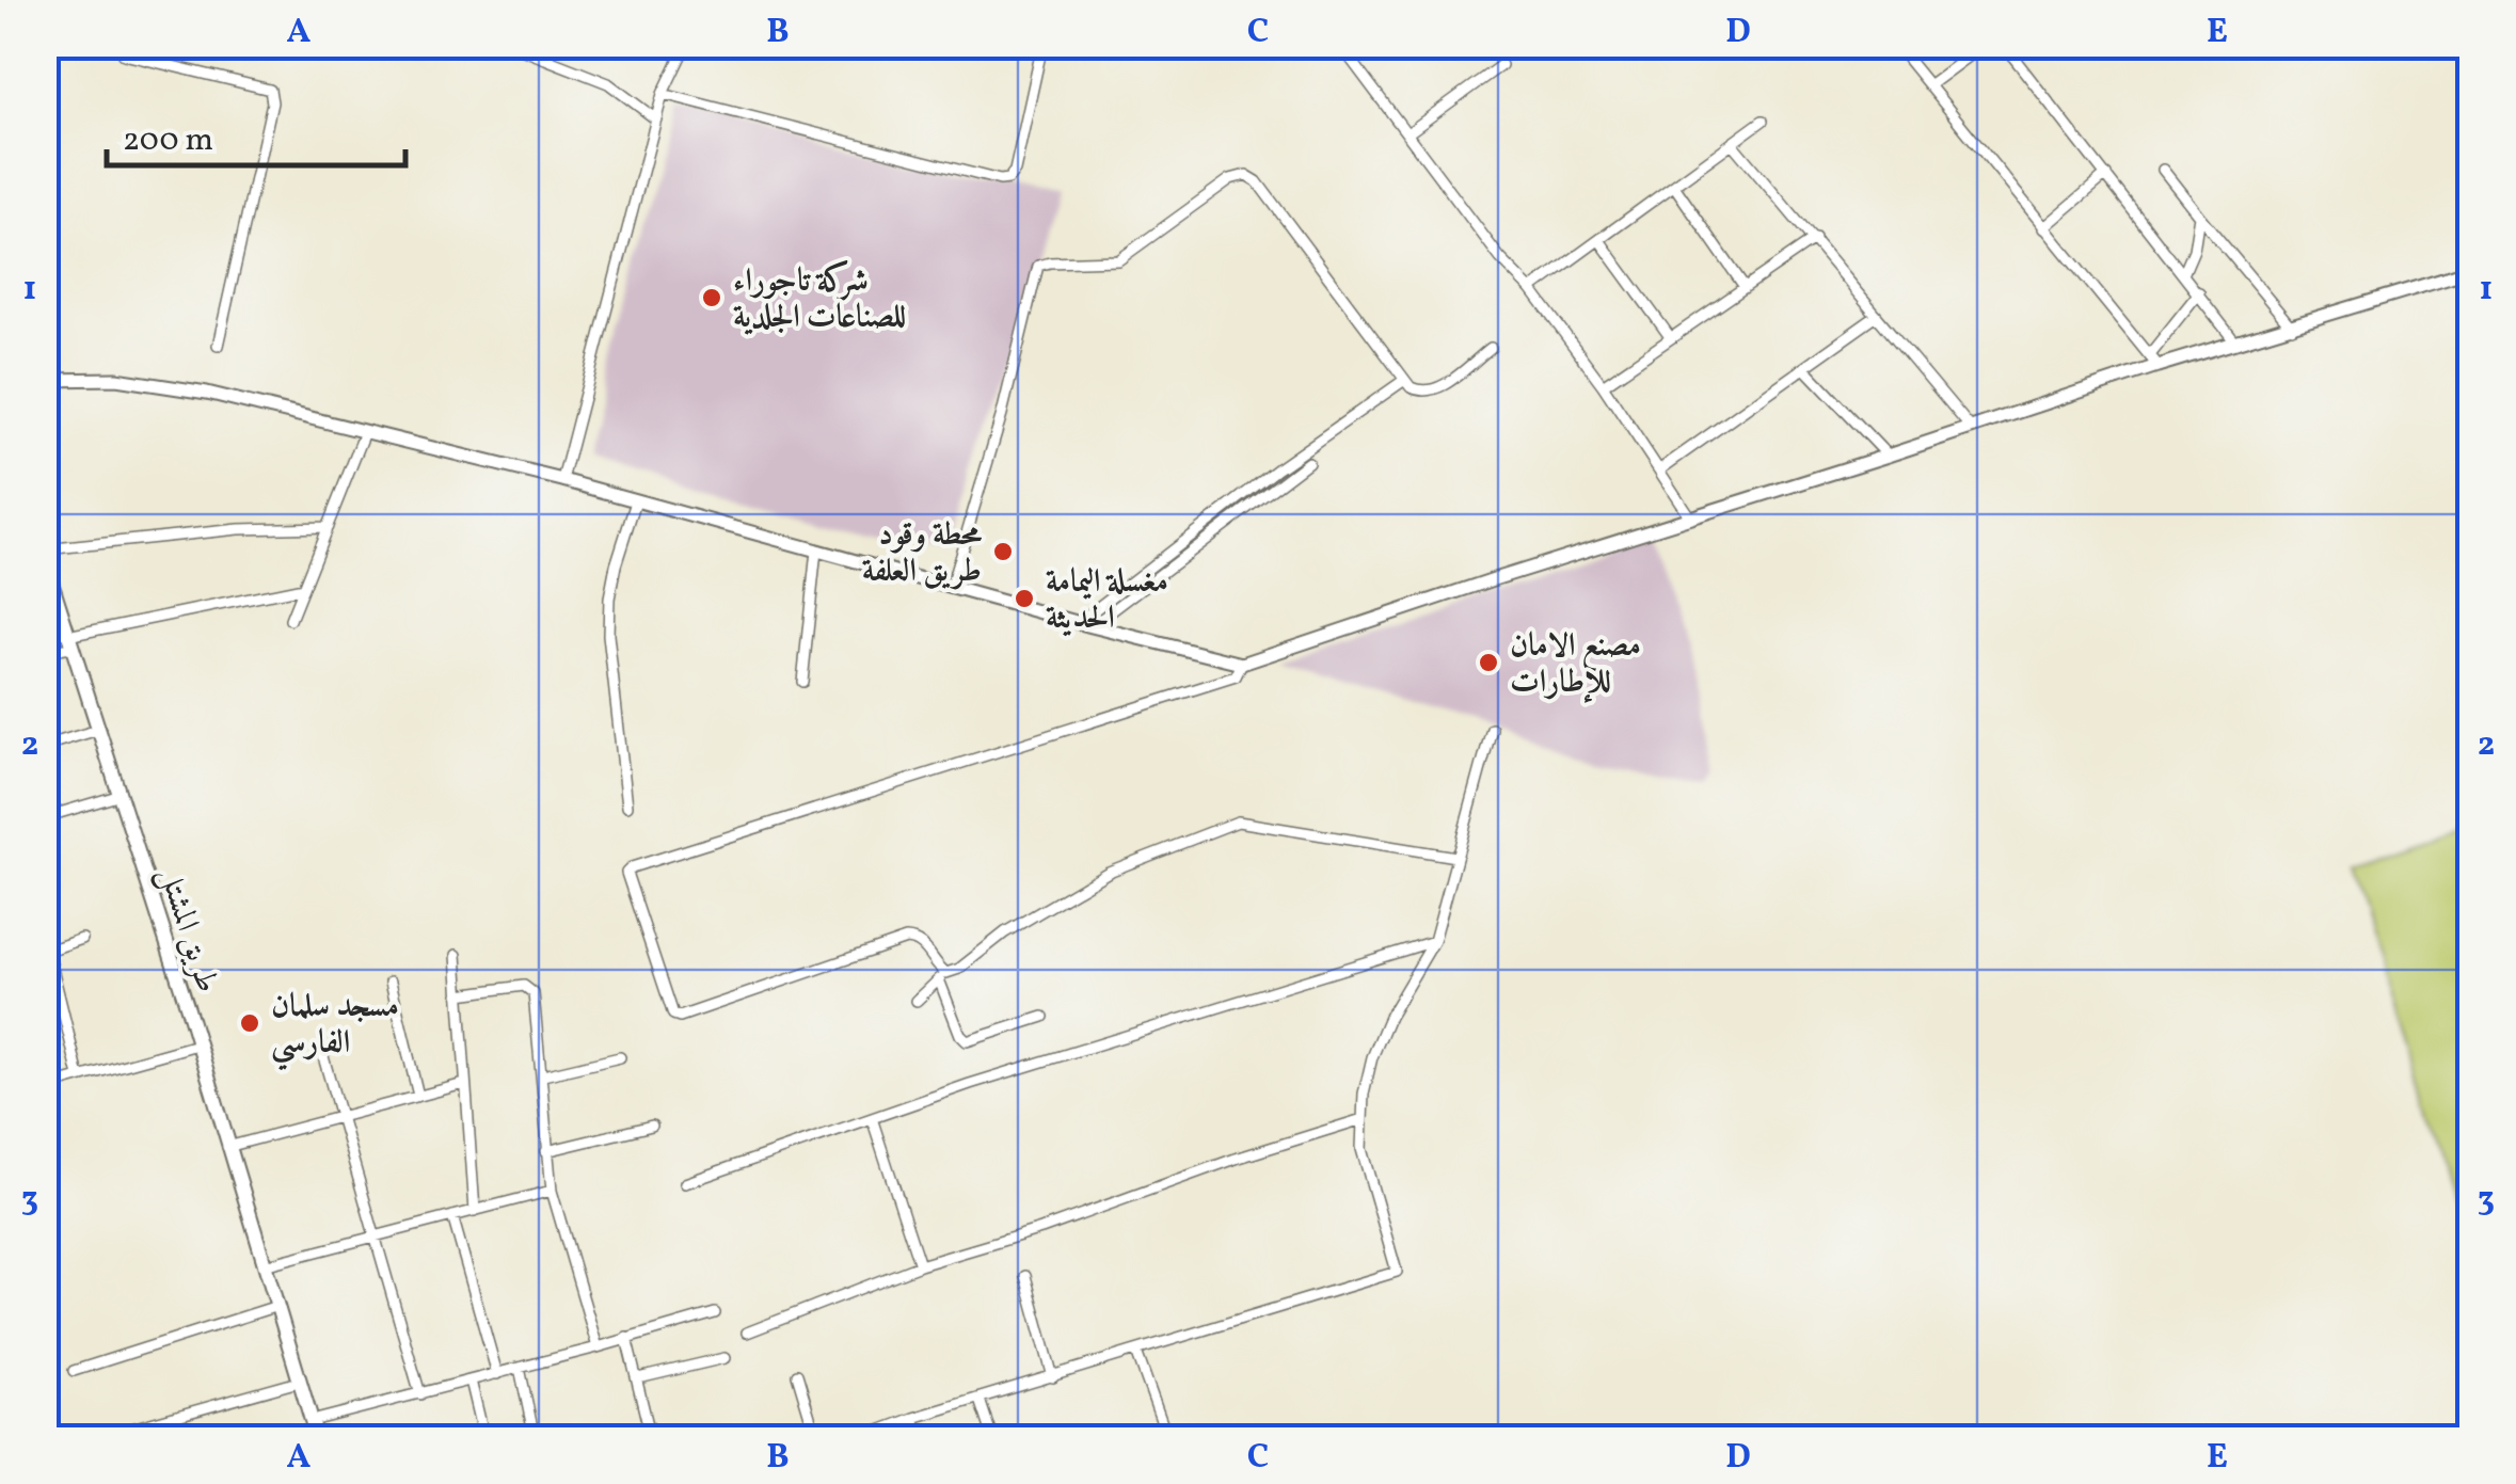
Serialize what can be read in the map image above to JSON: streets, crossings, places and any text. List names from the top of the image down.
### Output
{
  "streets": {
    "main road": ["طريق المشتل"]
  },
  "places": [
    "شركة تاجوراء للصناعات الجلدية",
    "محطة وقود طريق العلفة",
    "مغسلة اليمامة الحديثة",
    "مصنع الامان للإطارات",
    "مسجد سلمان الفارسي"
  ],
  "scale_bar": "200 m",
  "grid": {
    "columns": [
      "A",
      "B",
      "C",
      "D",
      "E"
    ],
    "rows": ["1", "2", "3"]
  }
}
